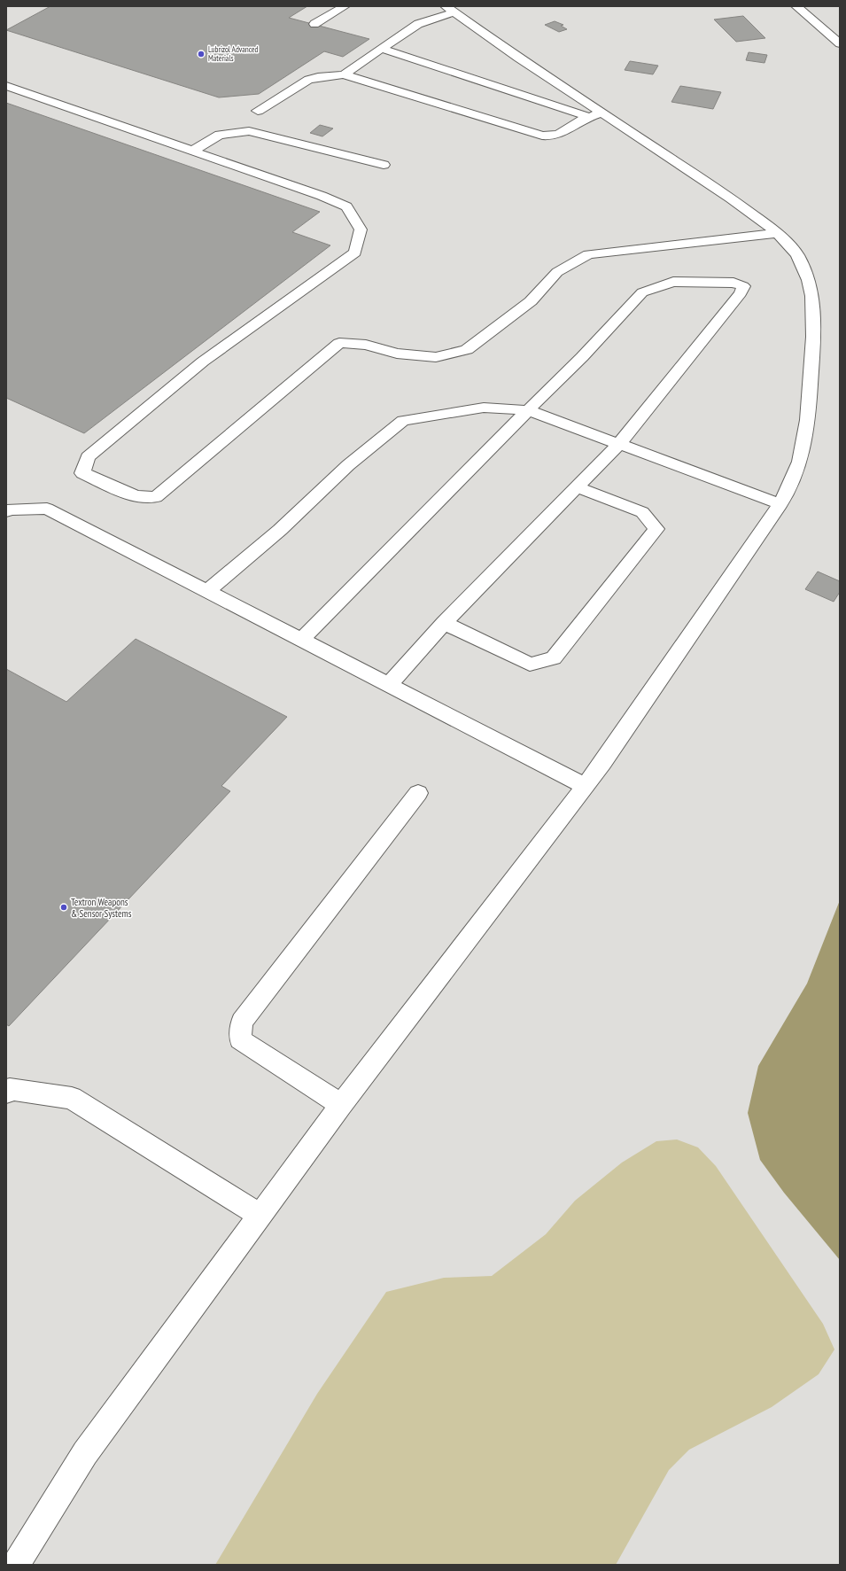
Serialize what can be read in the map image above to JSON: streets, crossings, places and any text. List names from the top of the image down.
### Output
{
  "places": ["Lubrizol Advanced Materials", "Textron Weapons & Sensor Systems"]
}
